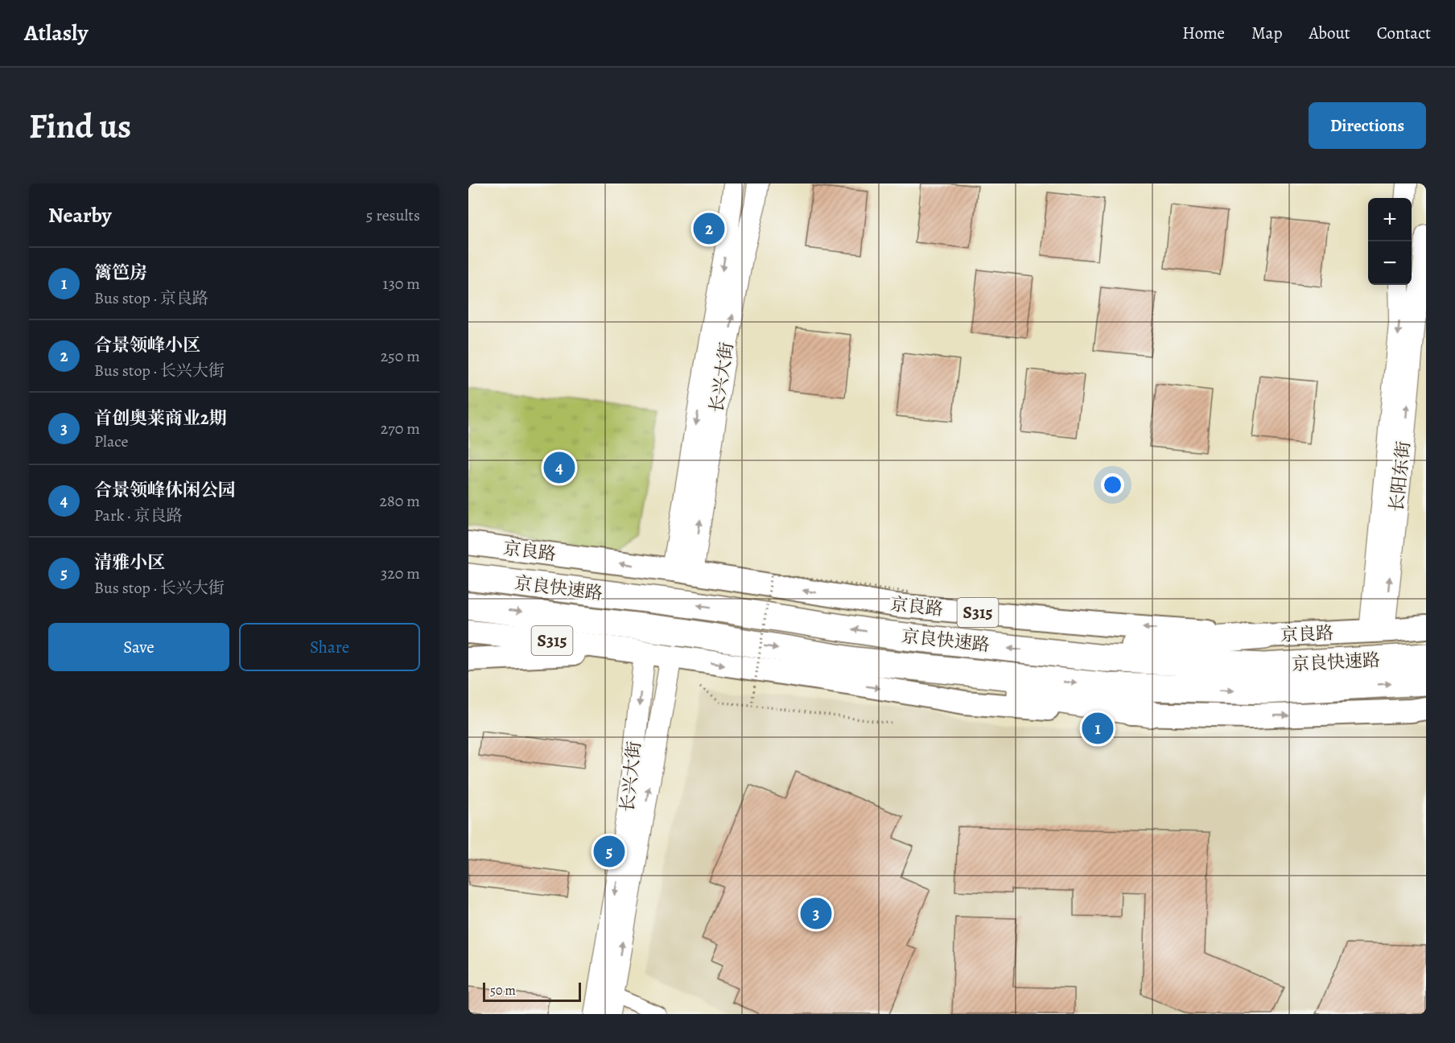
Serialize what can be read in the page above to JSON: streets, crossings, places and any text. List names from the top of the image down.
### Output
{
  "streets": {
    "highway": ["京良快速路"],
    "main road": ["京良路", "S315"],
    "street": ["长兴大街", "长阳东街"]
  },
  "crossings": [
    ["长兴大街", "京良路"],
    ["长兴大街", "S315"],
    ["长阳东街", "京良路"]
  ],
  "scale_bar": "50 m",
  "page": {
    "header": "Atlasly",
    "nav": [
      "Home",
      "Map",
      "About",
      "Contact"
    ],
    "buttons": [
      "Directions",
      ["Save", "Share"]
    ],
    "title": "Find us",
    "heading": ["Nearby", "5 results"],
    "map_buttons": ["+", "−"],
    "pins": [
      "2",
      "4",
      "1",
      "5",
      "3"
    ],
    "list": [
      {
        "mark": "1",
        "name": "篱笆房",
        "note": "Bus stop · 京良路",
        "value": "130 m"
      },
      {
        "mark": "2",
        "name": "合景领峰小区",
        "note": "Bus stop · 长兴大街",
        "value": "250 m"
      },
      {
        "mark": "3",
        "name": "首创奥莱商业2期",
        "note": "Place",
        "value": "270 m"
      },
      {
        "mark": "4",
        "name": "合景领峰休闲公园",
        "note": "Park · 京良路",
        "value": "280 m"
      },
      {
        "mark": "5",
        "name": "清雅小区",
        "note": "Bus stop · 长兴大街",
        "value": "320 m"
      }
    ],
    "scale": "50 m"
  }
}
